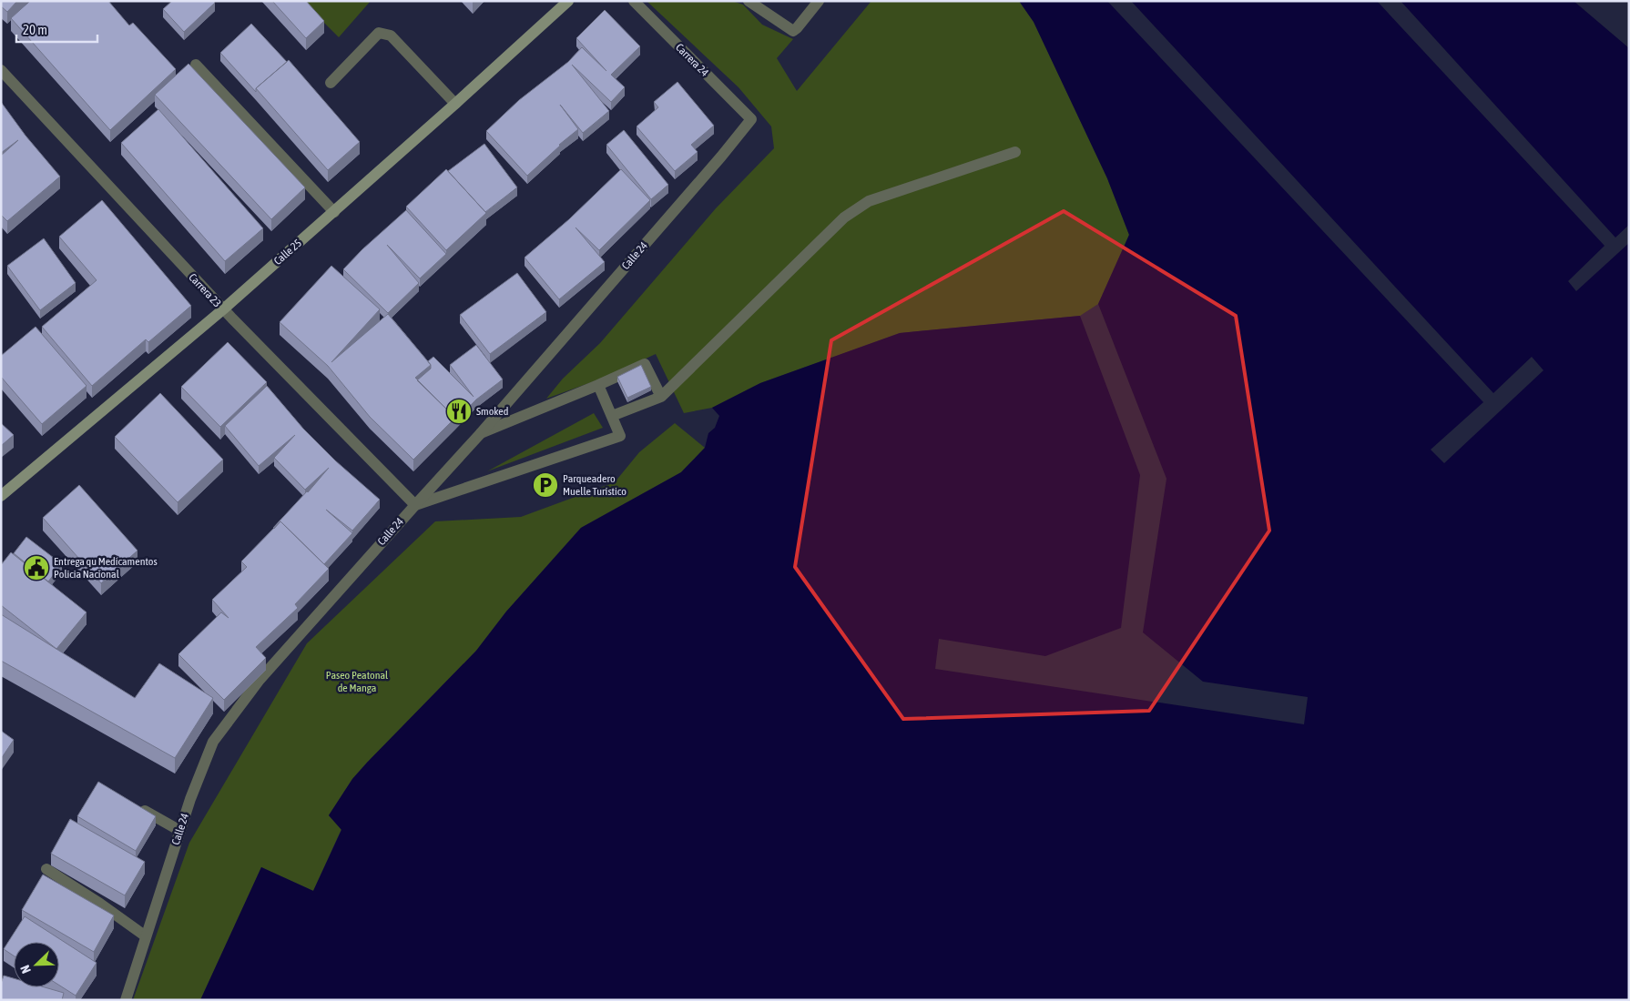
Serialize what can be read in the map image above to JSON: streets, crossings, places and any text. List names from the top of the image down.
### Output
{
  "streets": {
    "main road": ["Calle 25"],
    "street": ["Carrera 24", "Calle 24", "Carrera 23"]
  },
  "crossings": [
    ["Carrera 24", "Calle 24"],
    ["Calle 25", "Carrera 23"],
    ["Calle 24", "Carrera 23"]
  ],
  "parks": ["Paseo Peatonal de Manga"],
  "places": {
    "restaurant": ["Smoked"],
    "parking": ["Parqueadero Muelle Turístico"],
    "public building": ["Entrega qu Medicamentos Policia Nacional"]
  },
  "scale_bar": "20 m",
  "north": "bottom left"
}
